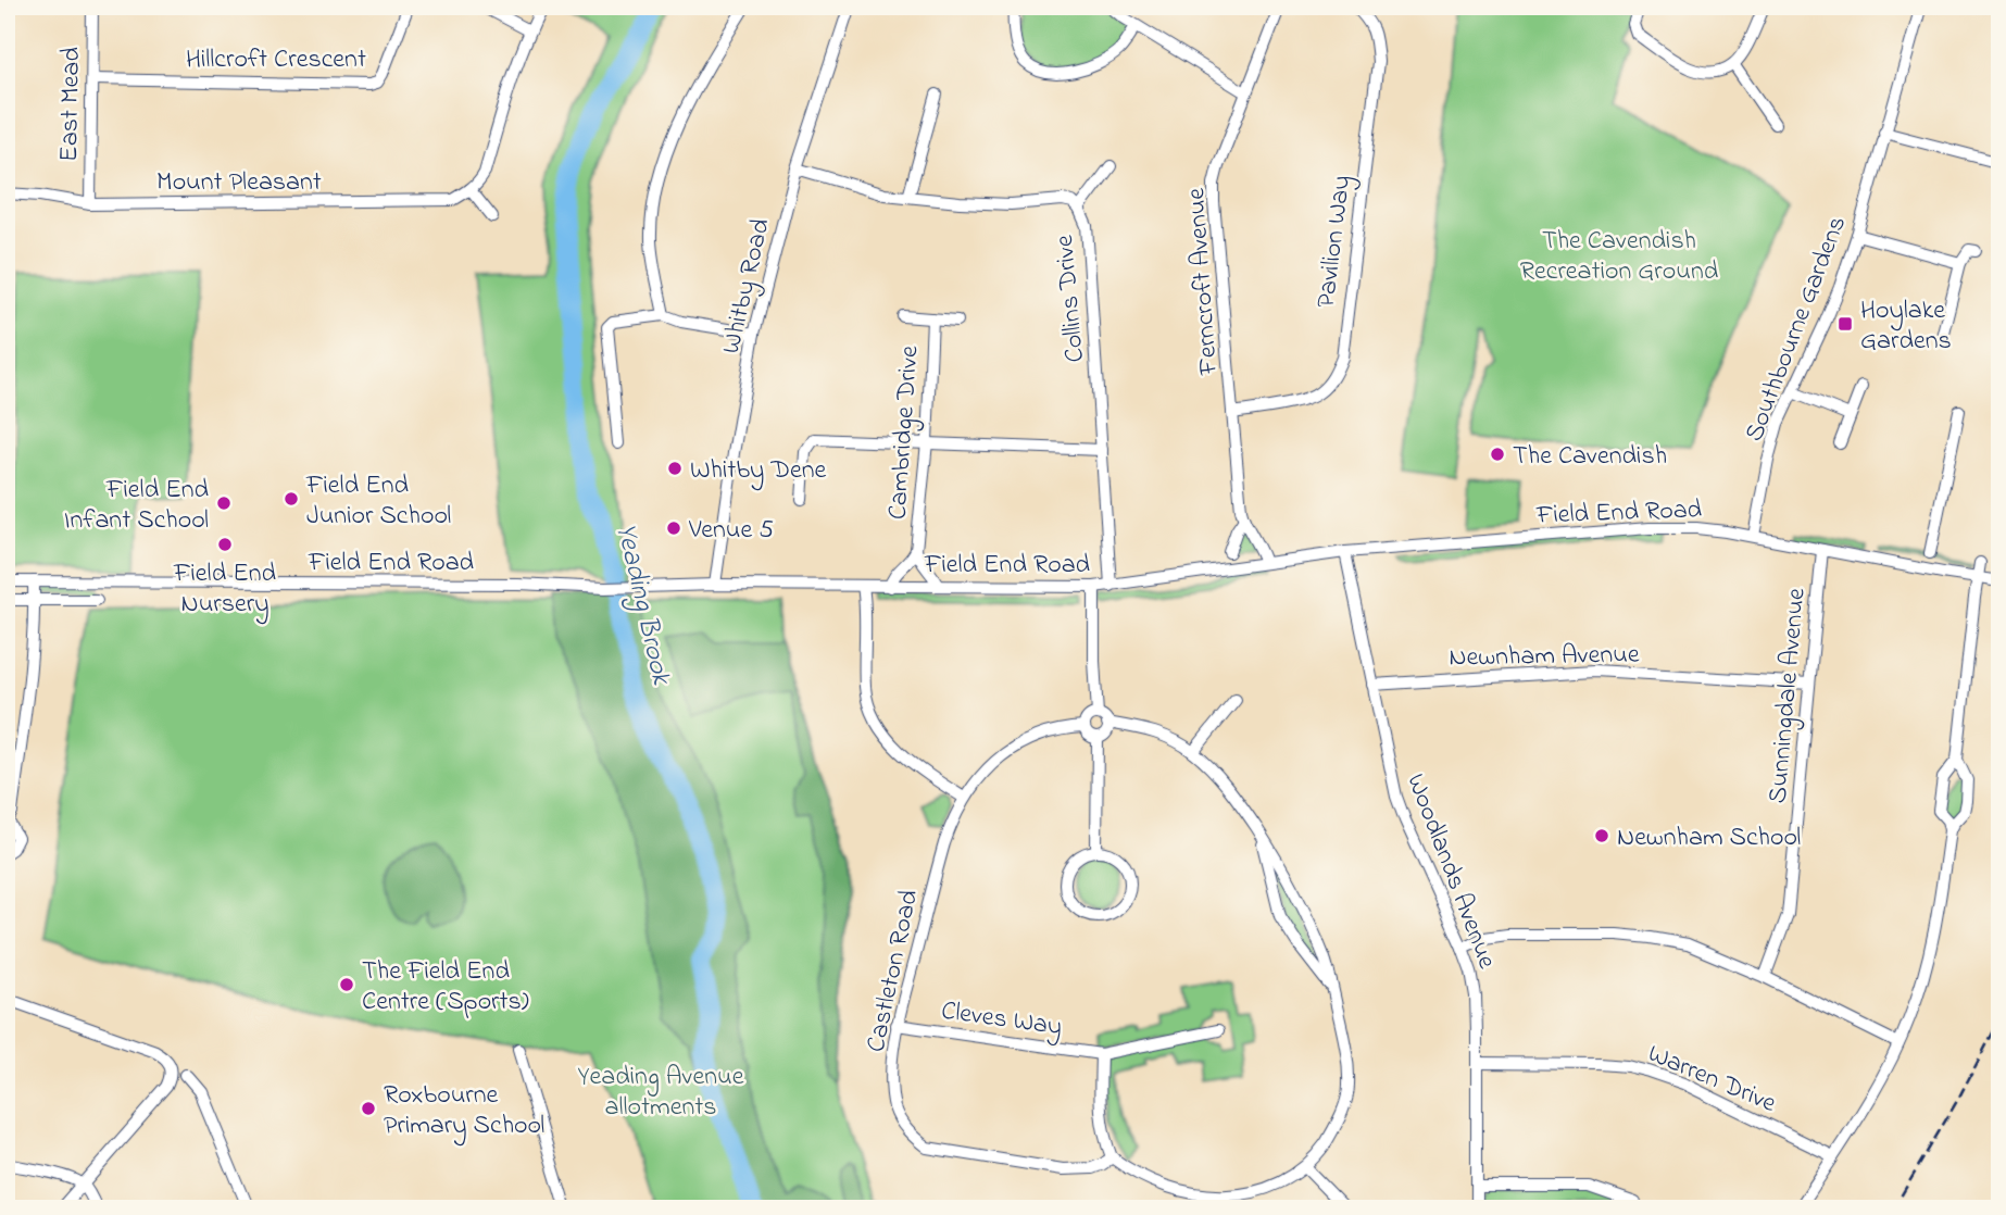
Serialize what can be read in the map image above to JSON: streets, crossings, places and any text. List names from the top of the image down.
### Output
{
  "streets": {
    "street": [
      "Hillcroft Crescent",
      "East Mead",
      "Mount Pleasant",
      "Pavilion Way",
      "Ferncroft Avenue",
      "Whitby Road",
      "Collins Drive",
      "Southbourne Gardens",
      "Cambridge Drive",
      "Field End Road",
      "Newnham Avenue",
      "Sunningdale Avenue",
      "Woodlands Avenue",
      "Castleton Road",
      "Cleves Way",
      "Warren Drive"
    ]
  },
  "crossings": [
    ["Hillcroft Crescent", "East Mead"],
    ["East Mead", "Mount Pleasant"],
    ["Pavilion Way", "Ferncroft Avenue"],
    ["Ferncroft Avenue", "Field End Road"],
    ["Whitby Road", "Collins Drive"],
    ["Whitby Road", "Field End Road"],
    ["Collins Drive", "Field End Road"],
    ["Southbourne Gardens", "Field End Road"],
    ["Cambridge Drive", "Field End Road"],
    ["Field End Road", "Sunningdale Avenue"],
    ["Field End Road", "Woodlands Avenue"],
    ["Newnham Avenue", "Sunningdale Avenue"],
    ["Newnham Avenue", "Woodlands Avenue"],
    ["Woodlands Avenue", "Warren Drive"],
    ["Castleton Road", "Cleves Way"]
  ],
  "water": ["Yeading Brook"],
  "parks": ["The Cavendish Recreation Ground", "Yeading Avenue allotments"],
  "places": {
    "transit": ["Hoylake Gardens"],
    "other": [
      "The Cavendish",
      "Whitby Dene",
      "Field End Junior School",
      "Field End Infant School",
      "Venue 5",
      "Field End Nursery",
      "Newnham School",
      "The Field End Centre (Sports)",
      "Roxbourne Primary School"
    ]
  }
}
